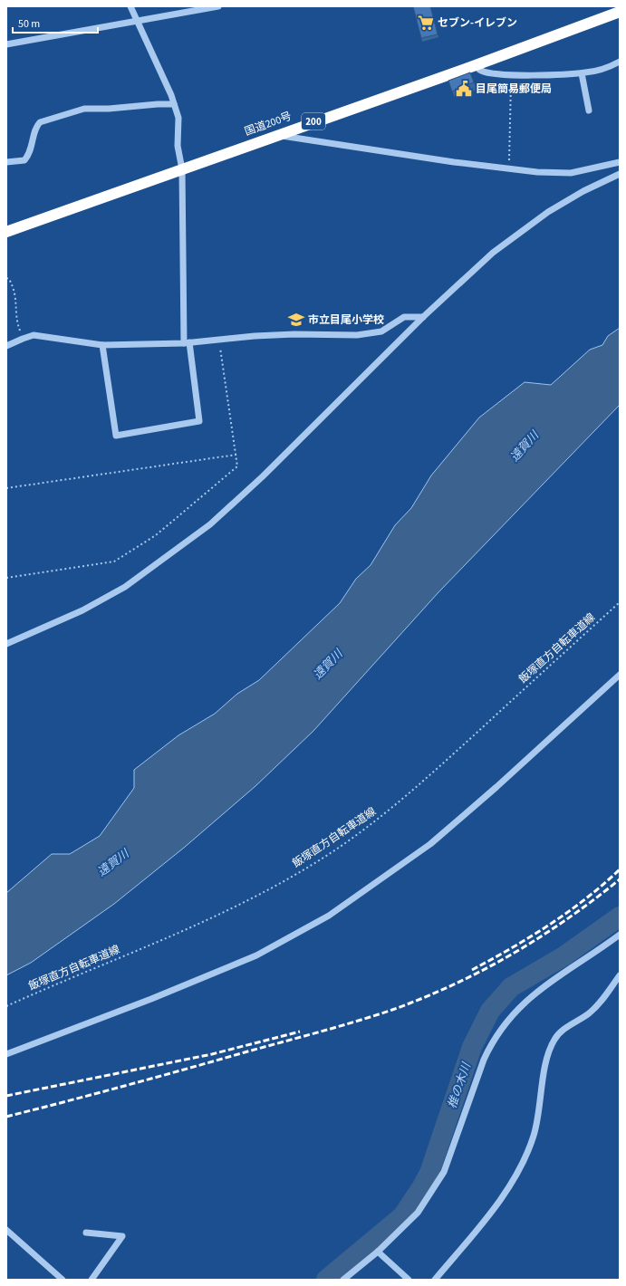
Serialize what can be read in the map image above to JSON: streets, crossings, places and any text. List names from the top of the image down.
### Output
{
  "streets": {
    "highway": ["200", "国道200号"],
    "path": ["飯塚直方自転車道線"]
  },
  "water": ["遠賀川", "椎の木川"],
  "places": {
    "supermarket": ["セブン-イレブン"],
    "public building": ["目尾簡易郵便局"],
    "school or university": ["市立目尾小学校"]
  },
  "scale_bar": "50 m"
}
